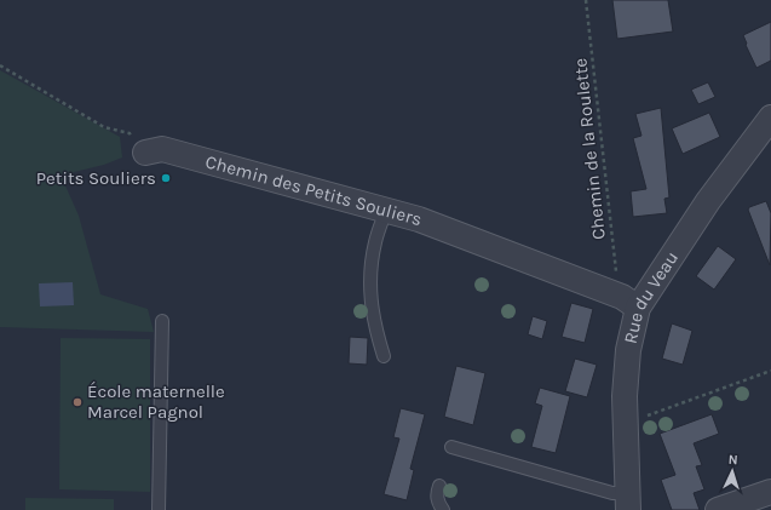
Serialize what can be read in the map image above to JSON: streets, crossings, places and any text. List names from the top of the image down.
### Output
{
  "streets": {
    "street": ["Chemin des Petits Souliers", "Rue du Veau"],
    "path": ["Chemin de la Roulette"]
  },
  "crossings": [
    ["Chemin de la Roulette", "Chemin des Petits Souliers"],
    ["Chemin des Petits Souliers", "Rue du Veau"]
  ],
  "places": ["Petits Souliers", "École maternelle Marcel Pagnol"],
  "north": "top"
}
